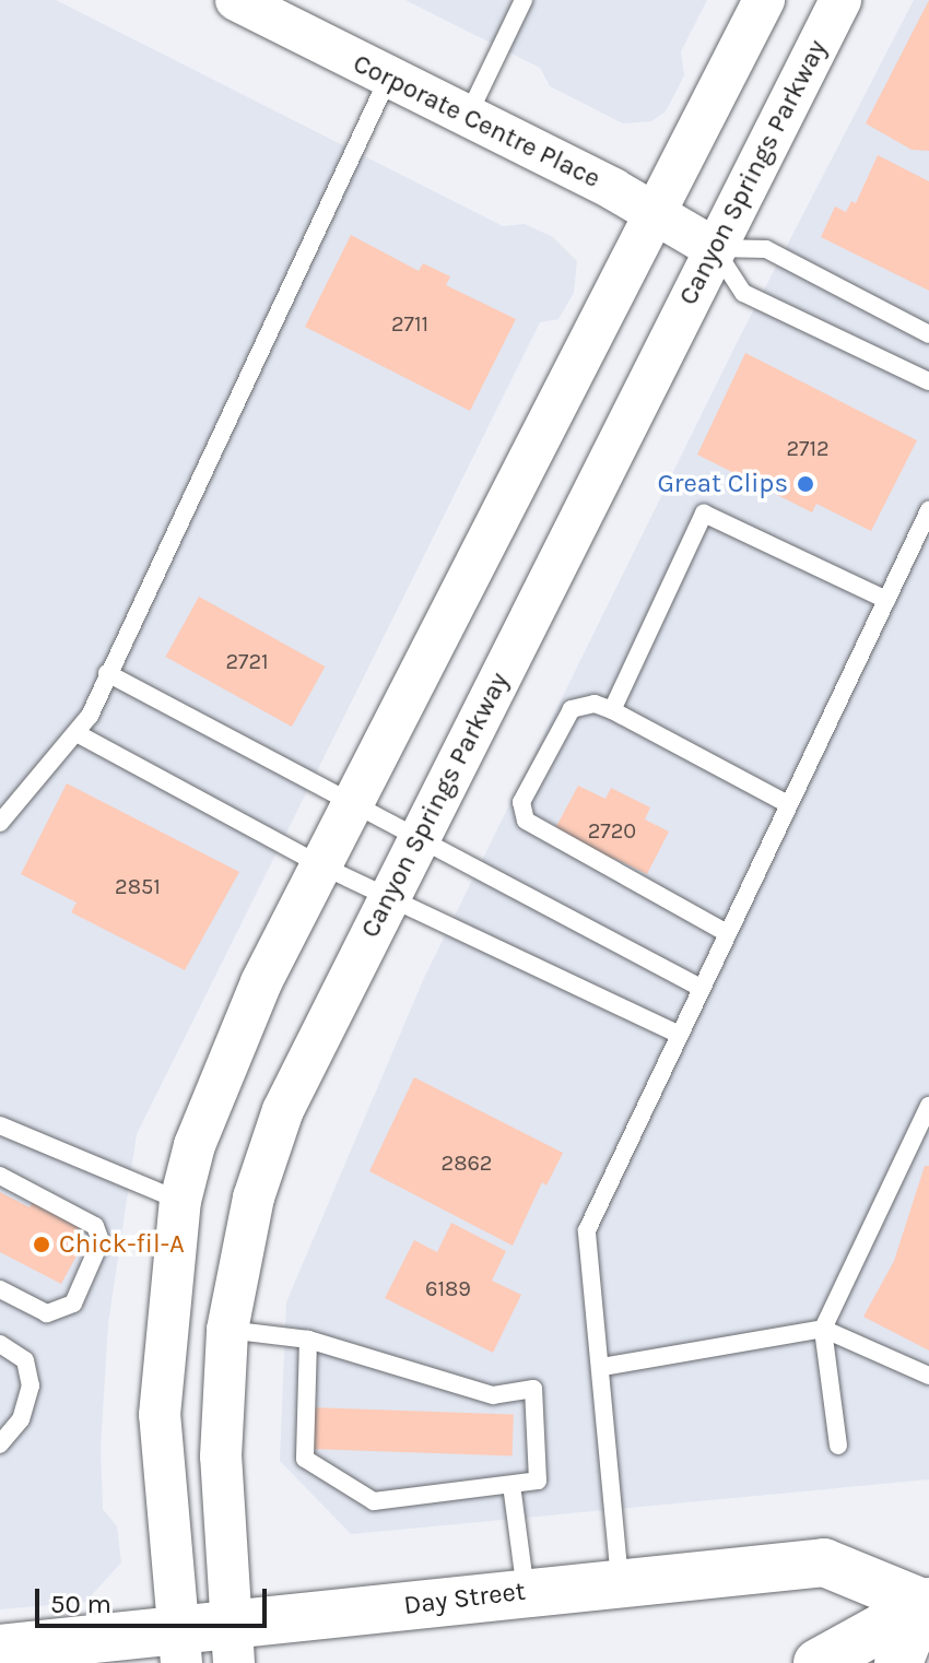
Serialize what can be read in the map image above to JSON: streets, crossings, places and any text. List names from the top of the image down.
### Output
{
  "streets": {
    "main road": ["Day Street"],
    "street": ["Corporate Centre Place", "Canyon Springs Parkway"]
  },
  "crossings": [
    ["Corporate Centre Place", "Canyon Springs Parkway"],
    ["Canyon Springs Parkway", "Day Street"]
  ],
  "places": ["Great Clips", "Chick-fil-A"],
  "house_numbers": [
    "2711",
    "2712",
    "2721",
    "2720",
    "2851",
    "2862",
    "6189"
  ],
  "scale_bar": "50 m"
}
